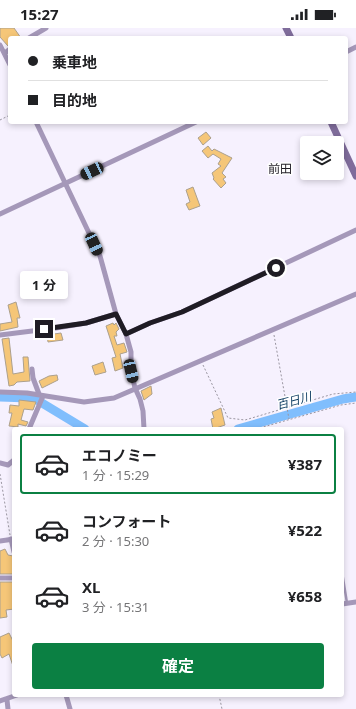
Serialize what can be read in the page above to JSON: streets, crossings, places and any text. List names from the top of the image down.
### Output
{
  "districts": ["前田"],
  "water": ["百日川"],
  "page": {
    "status": "15:27",
    "banner": ["乗車地", "目的地"],
    "bubble": "1 分",
    "list": [
      {
        "name": "エコノミー",
        "note": "1 分 · 15:29",
        "value": "¥387"
      },
      {
        "name": "コンフォート",
        "note": "2 分 · 15:30",
        "value": "¥522"
      },
      {
        "name": "XL",
        "note": "3 分 · 15:31",
        "value": "¥658"
      }
    ],
    "buttons": "確定"
  }
}
